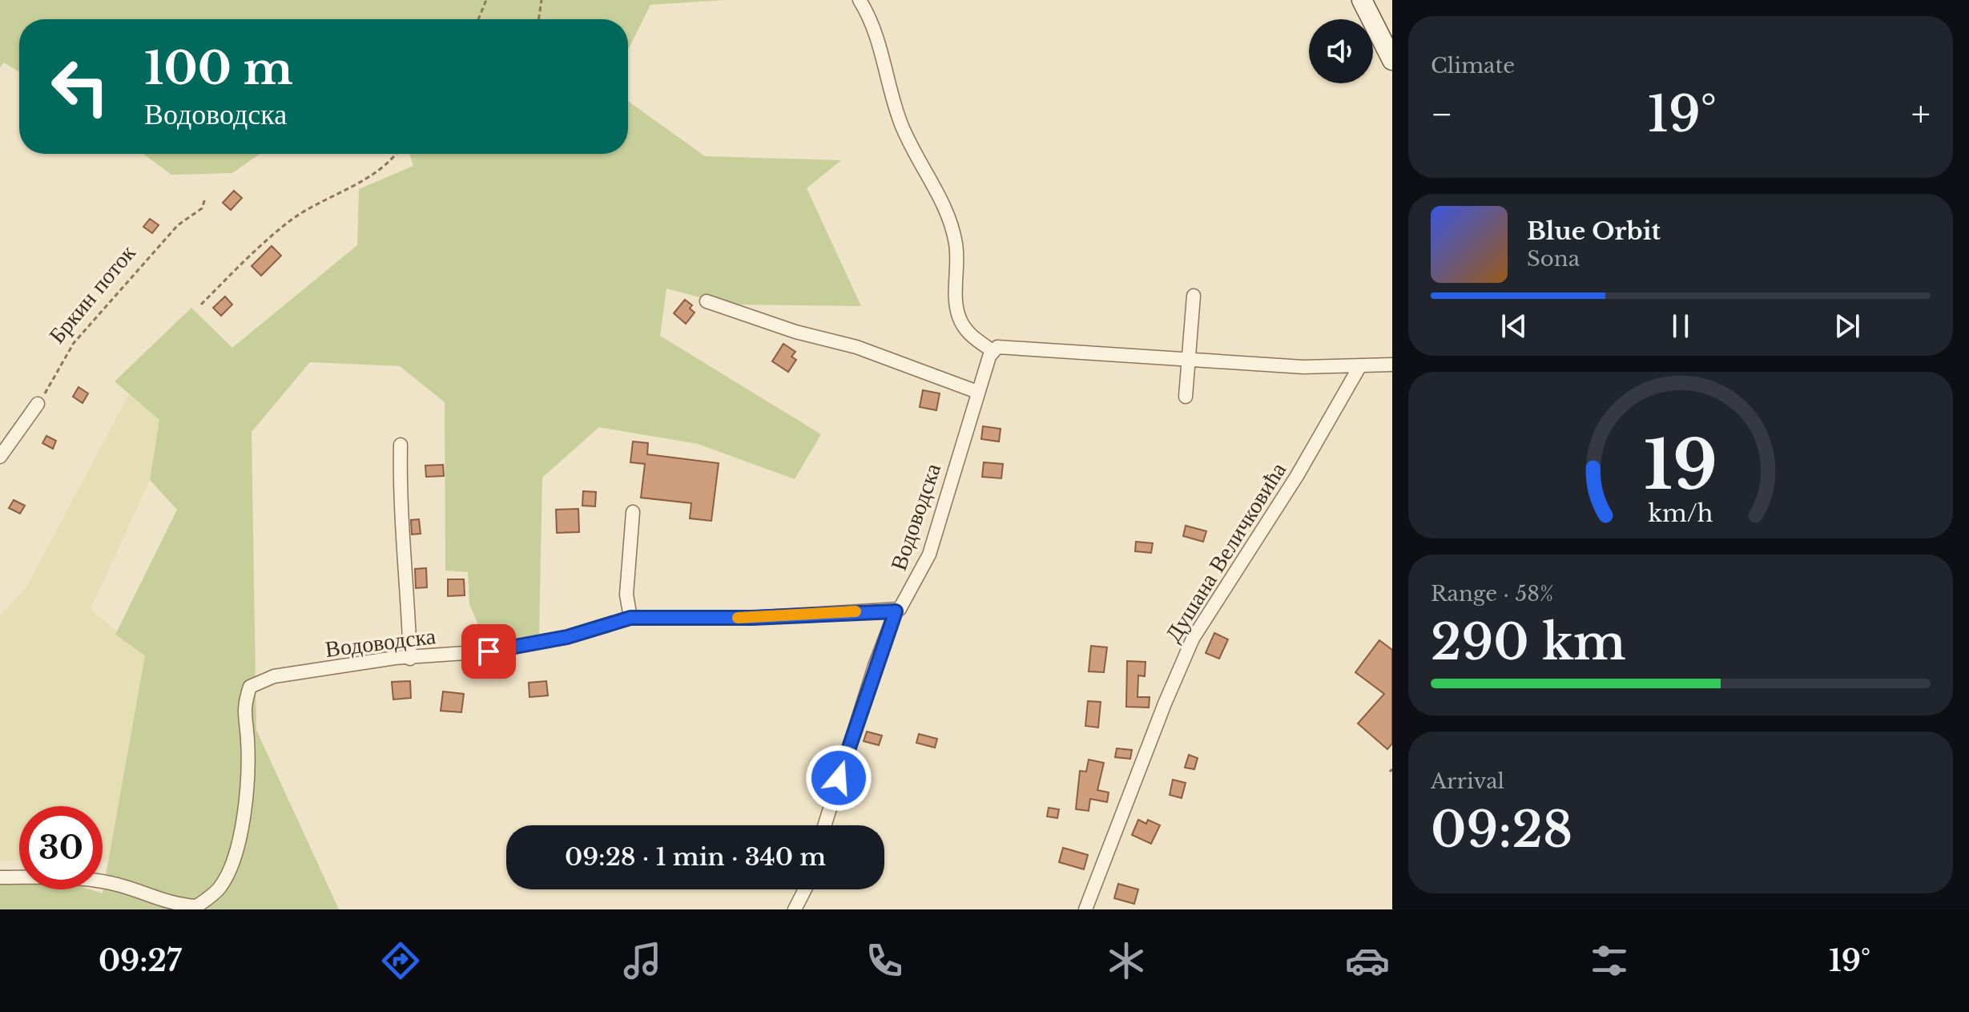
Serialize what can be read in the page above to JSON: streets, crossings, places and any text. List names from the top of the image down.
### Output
{
  "streets": {
    "street": ["Водоводска", "Душана Величковића"],
    "path": ["Бркин поток"]
  },
  "page": {
    "tile": [
      "Climate",
      ["Range · 58%", "290 km"],
      ["Arrival", "09:28"]
    ],
    "turn": ["100 m", "Водоводска"],
    "heat": ["−", "19°", "+"],
    "song": ["Blue Orbit", "Sona"],
    "limit": "30",
    "trip": "09:28 · 1 min · 340 m",
    "tabs": ["09:27", "19°"],
    "gauge": ["19", "km/h"]
  }
}
